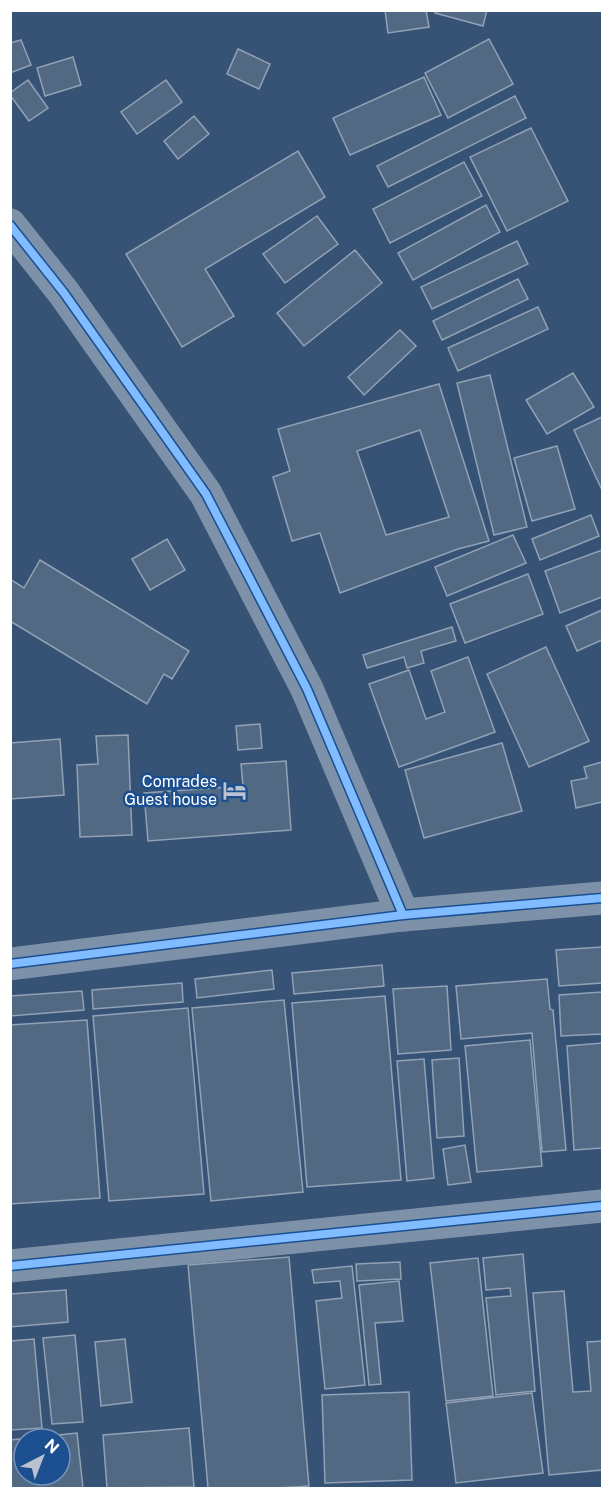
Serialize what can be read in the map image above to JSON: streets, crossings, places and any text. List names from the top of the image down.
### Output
{
  "places": {
    "hotel": ["Comrades Guest house"]
  },
  "north": "top right"
}
